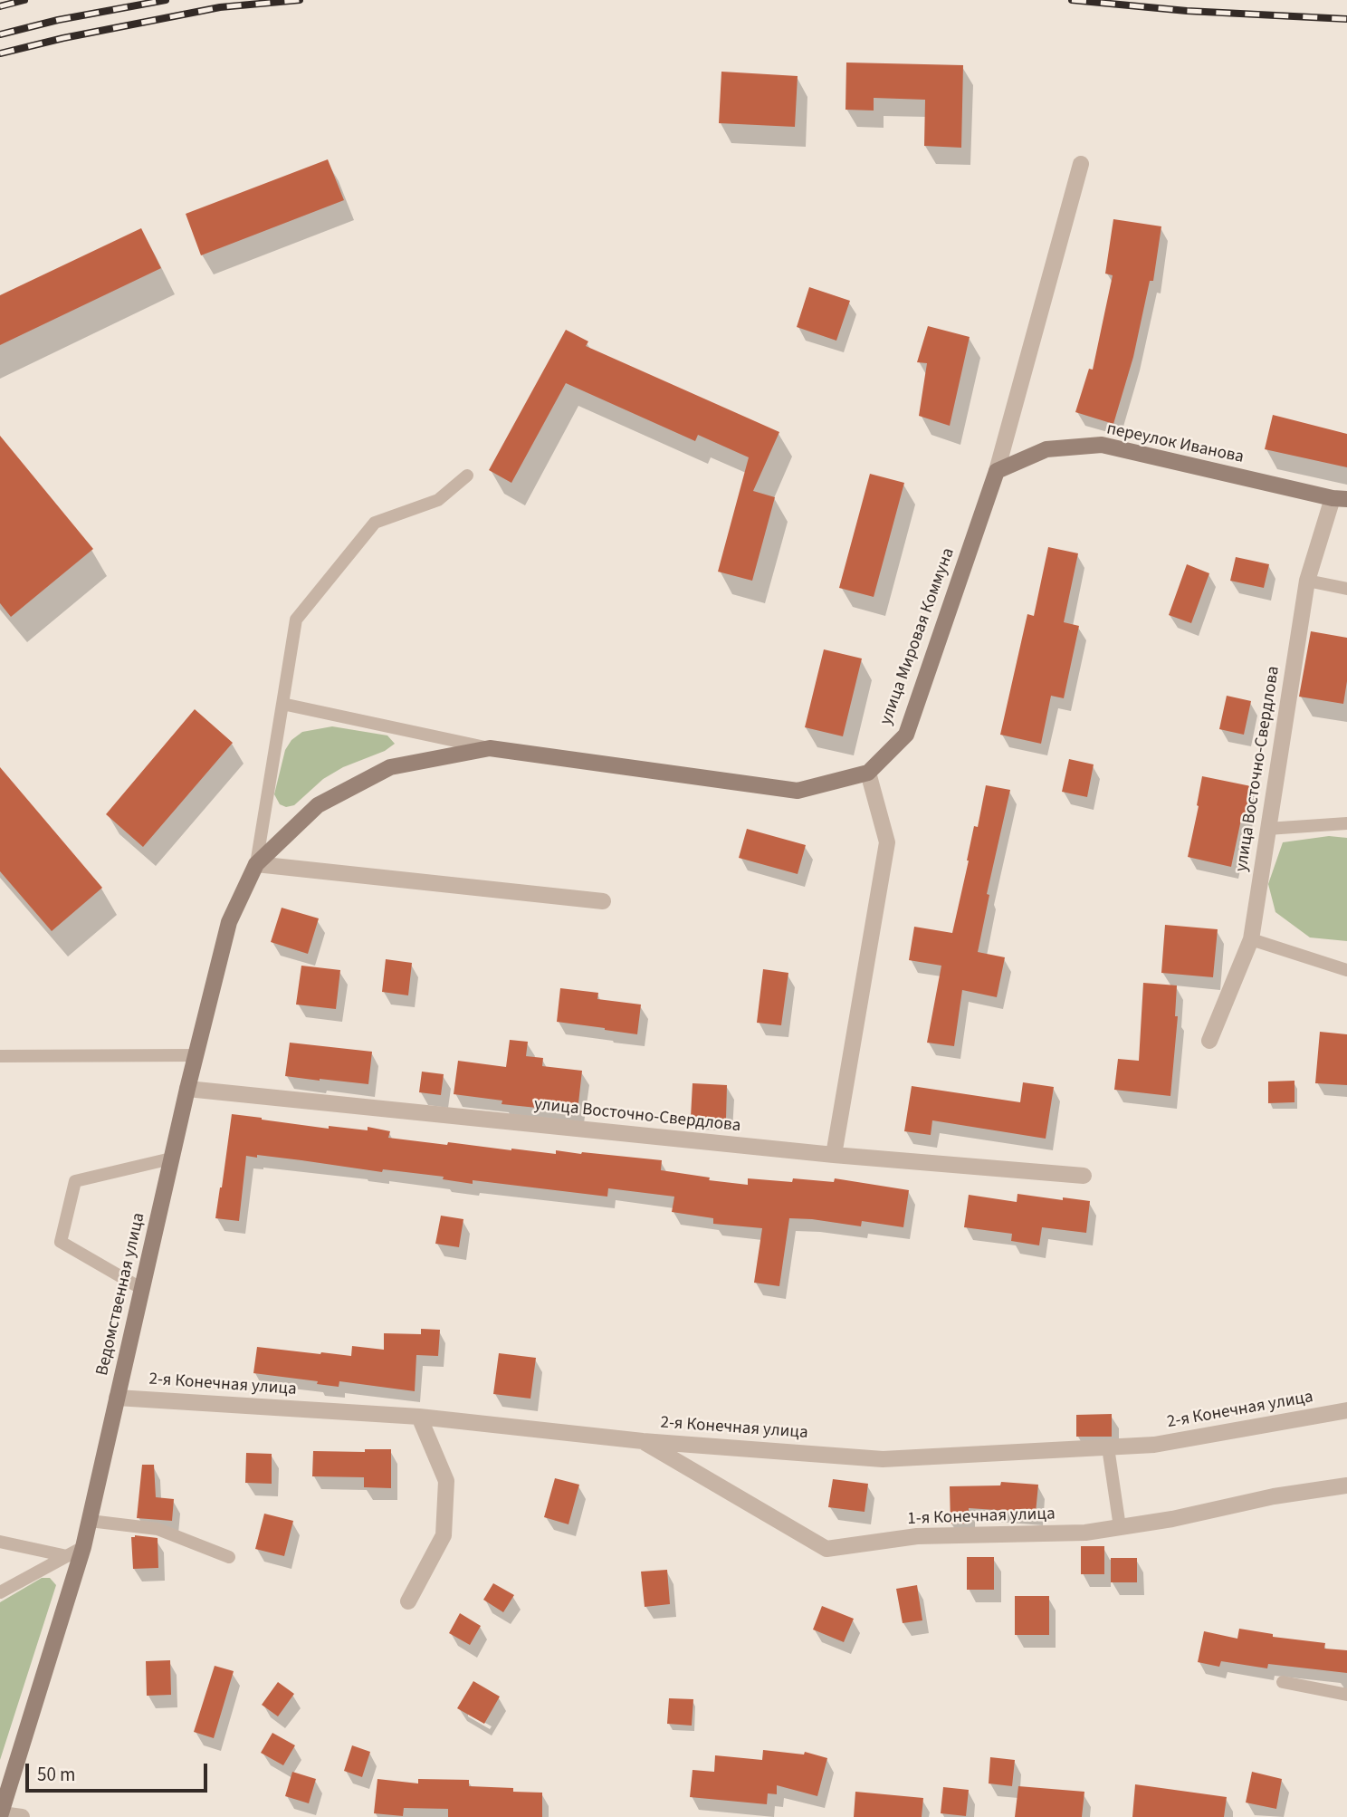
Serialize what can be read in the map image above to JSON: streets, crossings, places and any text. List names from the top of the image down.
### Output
{
  "streets": {
    "main road": ["переулок Иванова", "улица Мировая Коммуна", "Ведомственная улица"],
    "street": ["улица Восточно-Свердлова", "2-я Конечная улица", "1-я Конечная улица"]
  },
  "crossings": [
    ["переулок Иванова", "улица Мировая Коммуна"],
    ["переулок Иванова", "улица Восточно-Свердлова"],
    ["улица Мировая Коммуна", "Ведомственная улица"],
    ["улица Восточно-Свердлова", "Ведомственная улица"],
    ["Ведомственная улица", "2-я Конечная улица"],
    ["2-я Конечная улица", "1-я Конечная улица"]
  ],
  "scale_bar": "50 m"
}
